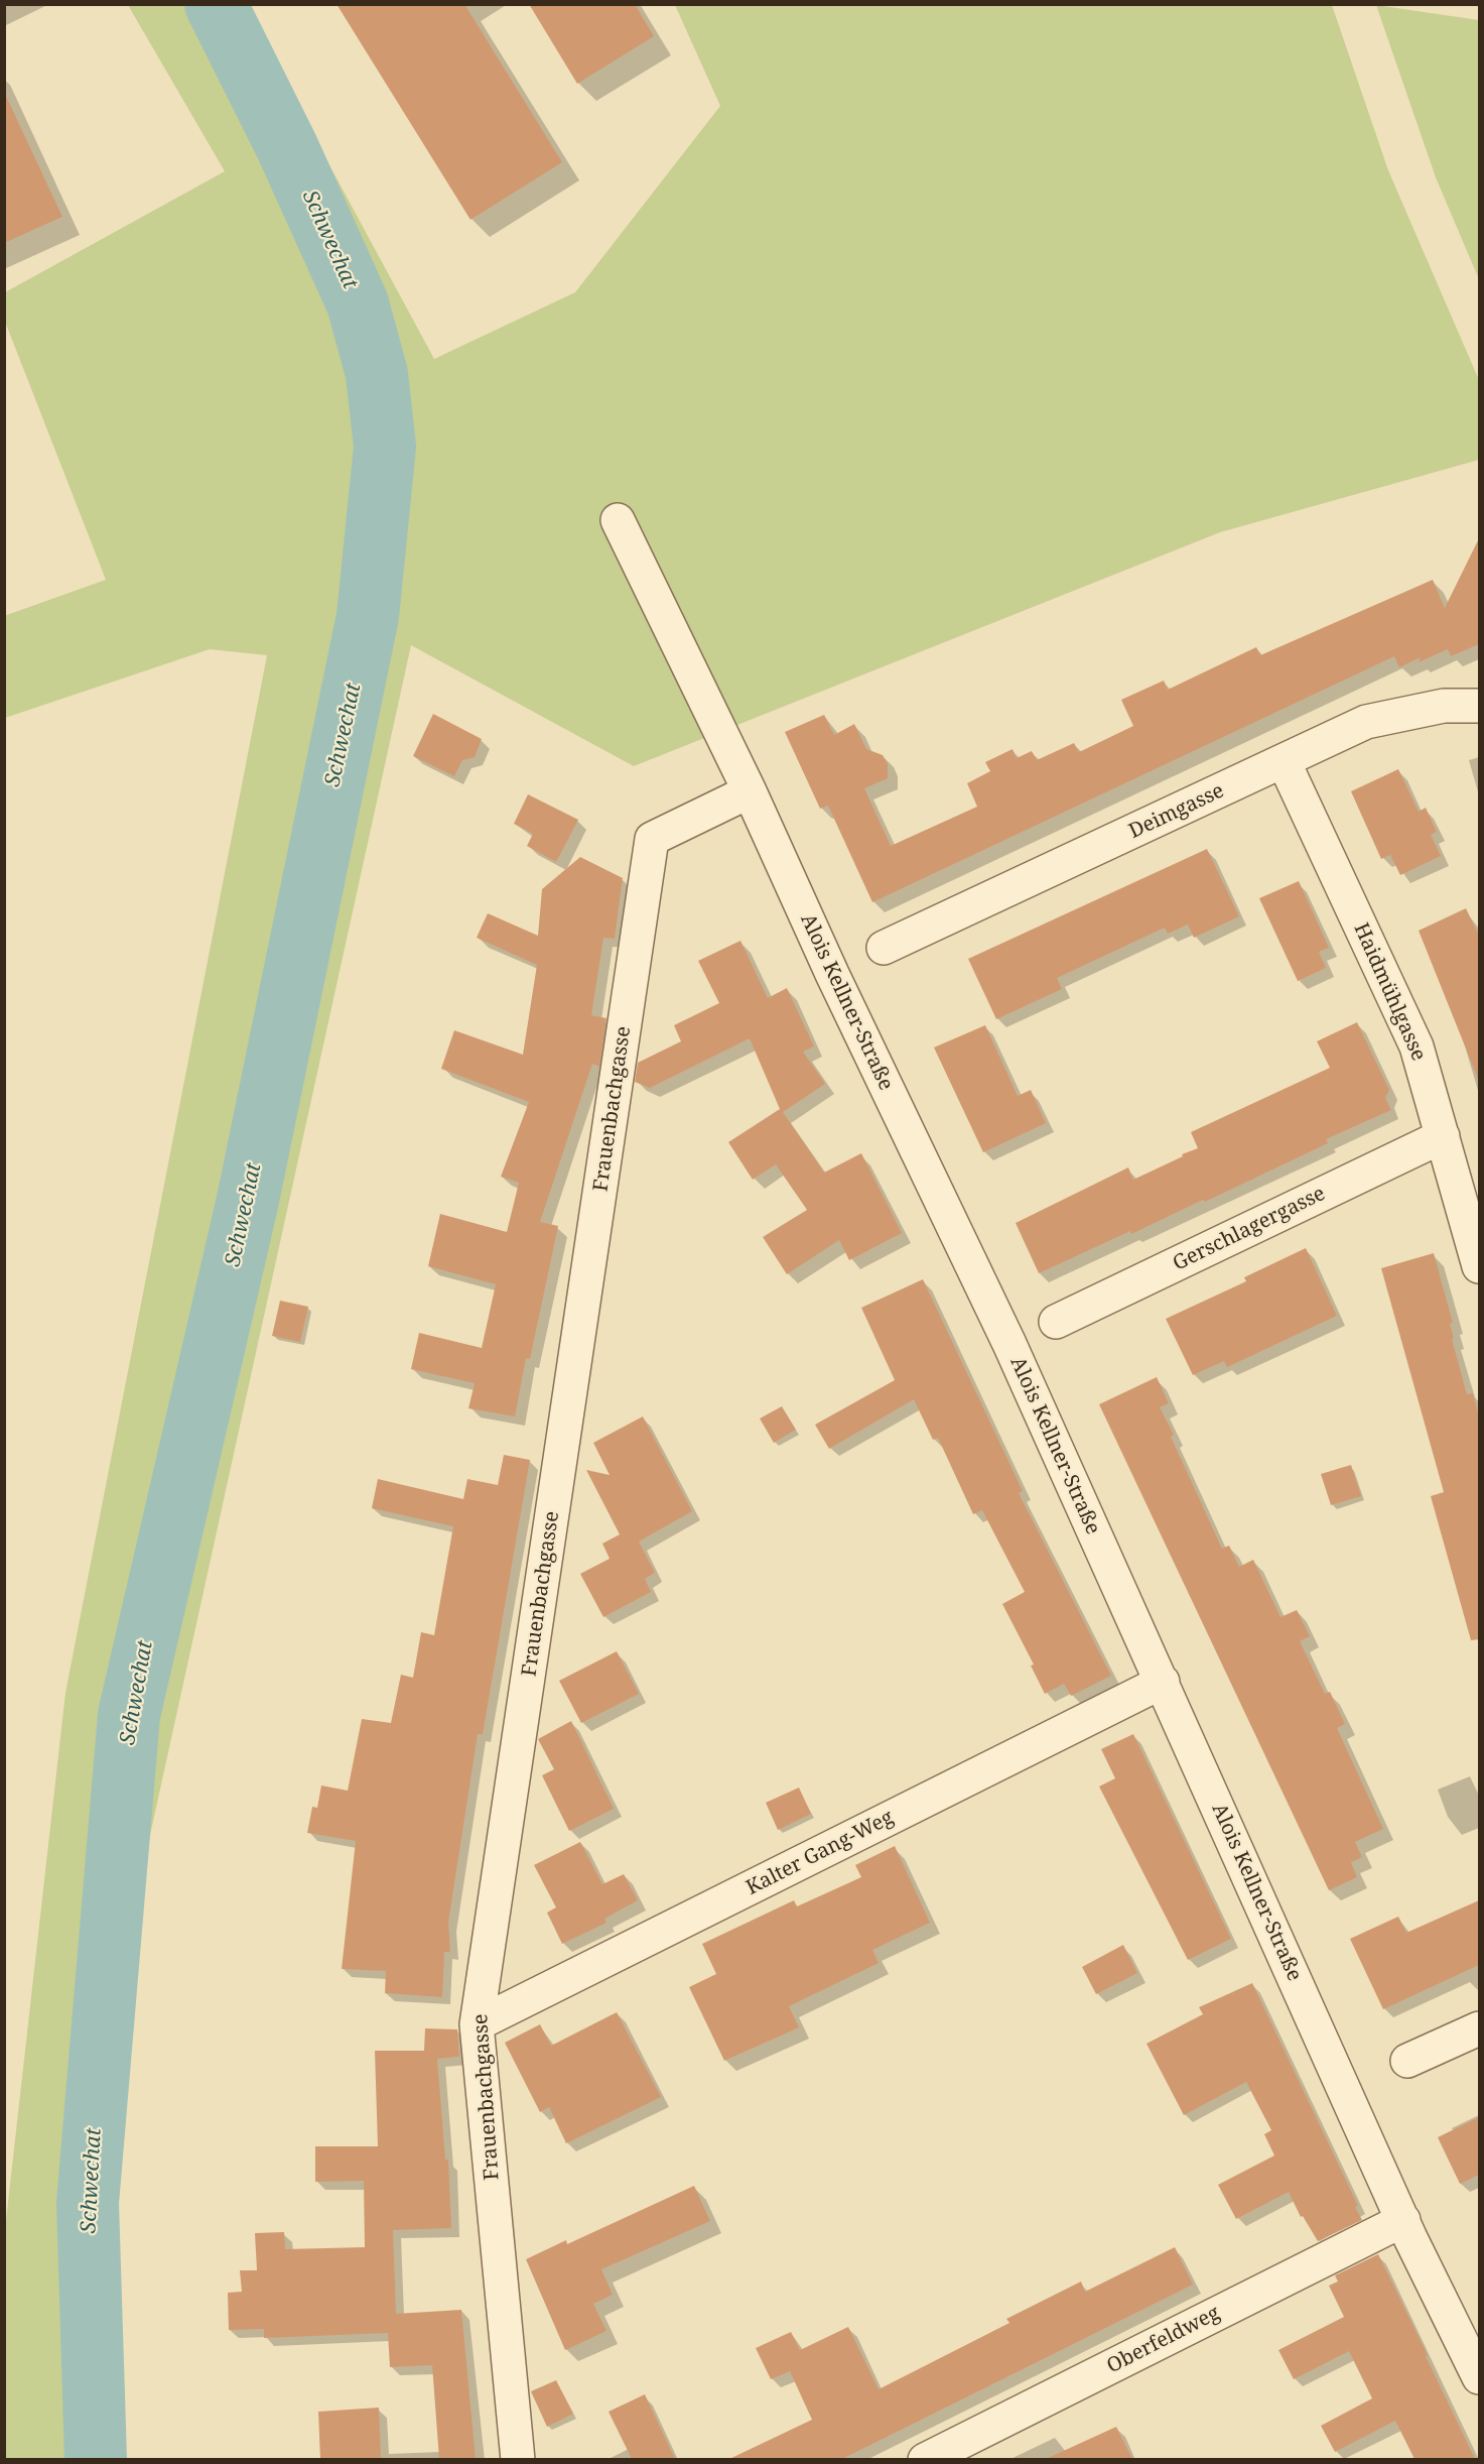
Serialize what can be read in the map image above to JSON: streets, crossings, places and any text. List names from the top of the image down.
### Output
{
  "streets": {
    "street": [
      "Deimgasse",
      "Haidmühlgasse",
      "Alois Kellner-Straße",
      "Frauenbachgasse",
      "Gerschlagergasse",
      "Kalter Gang-Weg",
      "Oberfeldweg"
    ]
  },
  "crossings": [
    ["Deimgasse", "Haidmühlgasse"],
    ["Haidmühlgasse", "Gerschlagergasse"],
    ["Alois Kellner-Straße", "Frauenbachgasse"],
    ["Alois Kellner-Straße", "Kalter Gang-Weg"],
    ["Alois Kellner-Straße", "Oberfeldweg"],
    ["Frauenbachgasse", "Kalter Gang-Weg"]
  ],
  "water": ["Schwechat"]
}
